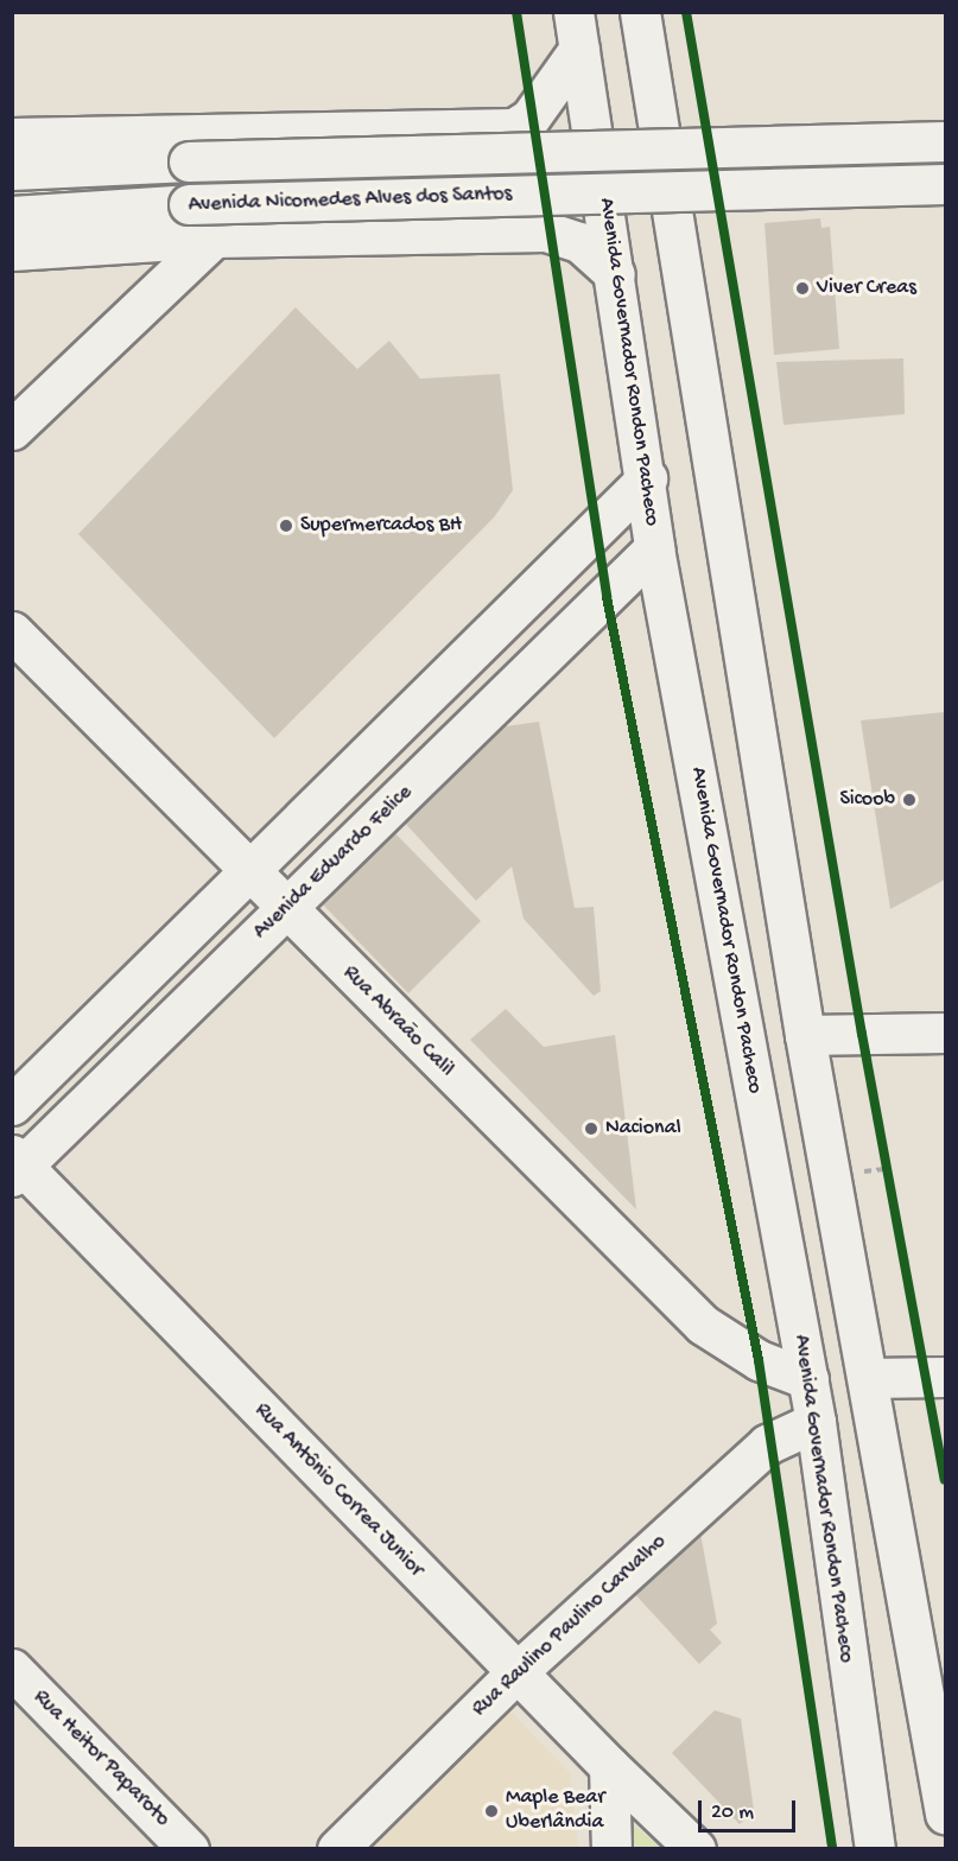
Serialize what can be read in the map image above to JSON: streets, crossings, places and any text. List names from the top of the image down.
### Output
{
  "streets": {
    "street": [
      "Avenida Nicomedes Alves dos Santos",
      "Avenida Governador Rondon Pacheco",
      "Avenida Eduardo Felice",
      "Rua Abraão Calil",
      "Rua Antônio Correa Junior",
      "Rua Raulino Paulino Carvalho",
      "Rua Heitor Paparoto"
    ]
  },
  "crossings": [
    ["Avenida Nicomedes Alves dos Santos", "Avenida Governador Rondon Pacheco"],
    ["Avenida Governador Rondon Pacheco", "Avenida Eduardo Felice"],
    ["Avenida Governador Rondon Pacheco", "Rua Abraão Calil"],
    ["Avenida Governador Rondon Pacheco", "Rua Raulino Paulino Carvalho"],
    ["Avenida Eduardo Felice", "Rua Abraão Calil"],
    ["Avenida Eduardo Felice", "Rua Antônio Correa Junior"],
    ["Rua Antônio Correa Junior", "Rua Raulino Paulino Carvalho"]
  ],
  "places": [
    "Viver Creas",
    "Supermercados BH",
    "Sicoob",
    "Nacional",
    "Maple Bear Uberlândia"
  ],
  "scale_bar": "20 m"
}
